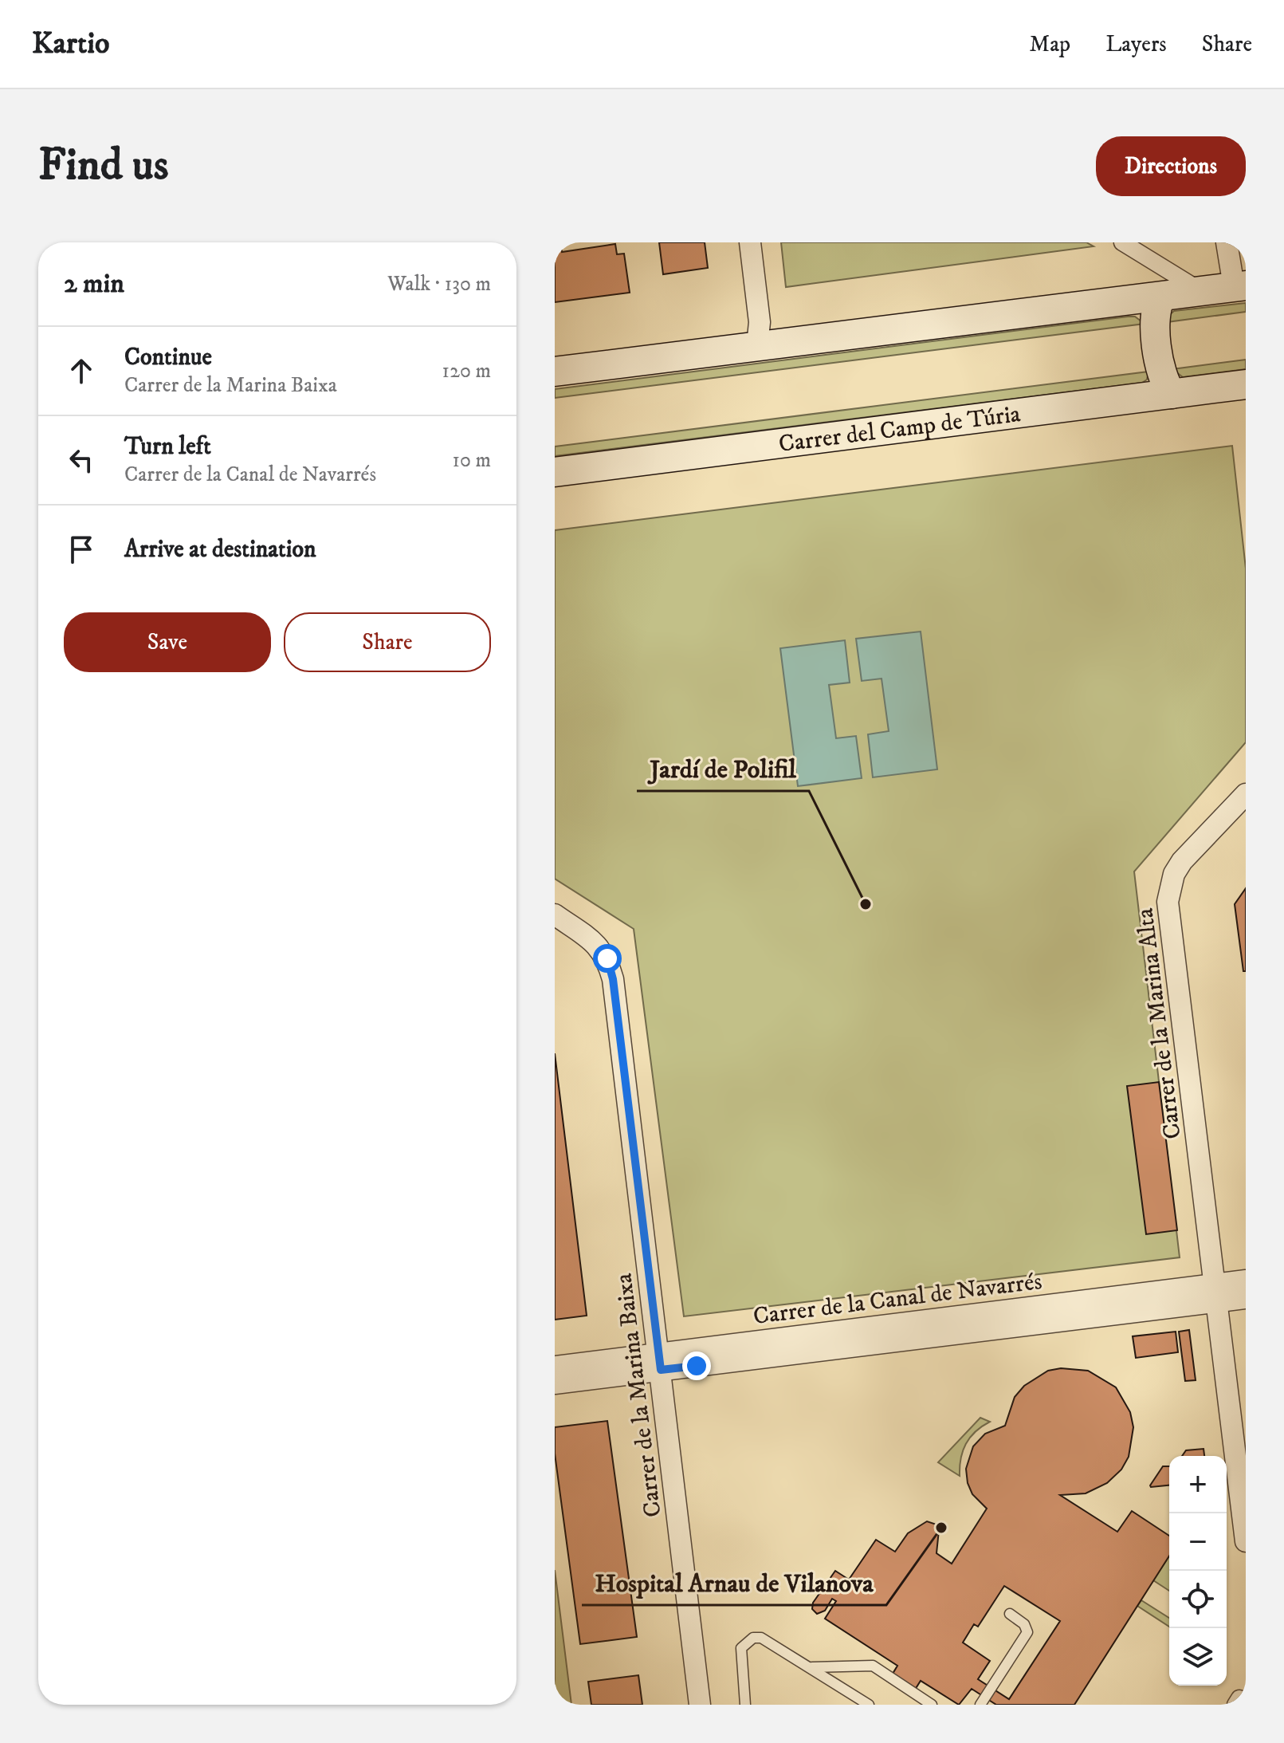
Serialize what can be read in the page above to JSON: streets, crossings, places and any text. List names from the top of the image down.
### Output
{
  "streets": {
    "main road": ["Carrer del Camp de Túria"],
    "street": ["Carrer de la Marina Alta", "Carrer de la Canal de Navarrés", "Carrer de la Marina Baixa"]
  },
  "crossings": [
    ["Carrer de la Marina Alta", "Carrer de la Canal de Navarrés"],
    ["Carrer de la Canal de Navarrés", "Carrer de la Marina Baixa"]
  ],
  "places": ["Jardí de Polifil", "Hospital Arnau de Vilanova"],
  "page": {
    "header": "Kartio",
    "nav": ["Map", "Layers", "Share"],
    "buttons": [
      "Directions",
      ["Save", "Share"]
    ],
    "title": "Find us",
    "heading": ["2 min", "Walk · 130 m"],
    "list": [
      ["Continue", "Carrer de la Marina Baixa", "120 m"],
      ["Turn left", "Carrer de la Canal de Navarrés", "10 m"],
      "Arrive at destination"
    ],
    "map_buttons": ["+", "−"]
  }
}
